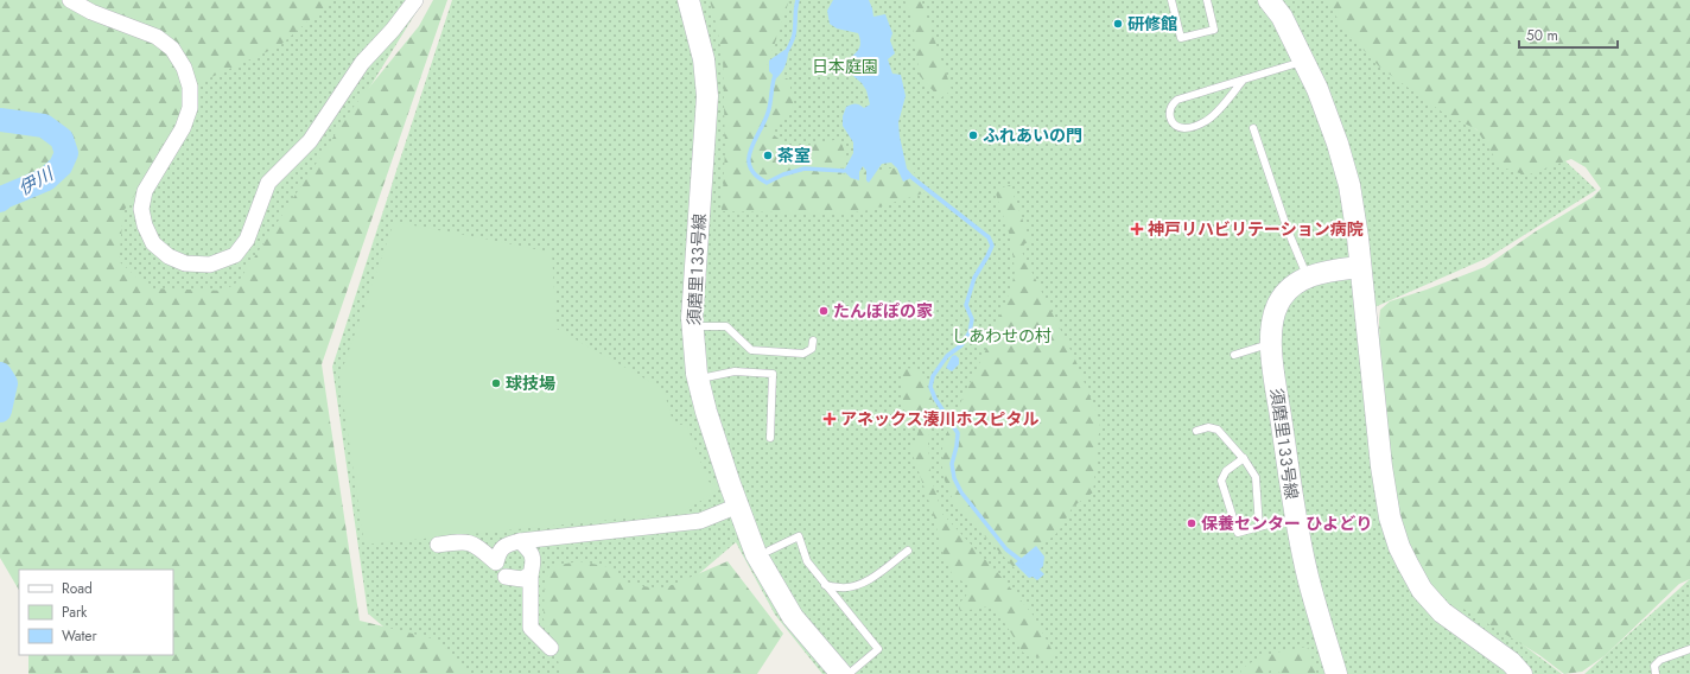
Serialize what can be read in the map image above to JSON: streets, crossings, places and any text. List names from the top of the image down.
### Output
{
  "streets": {
    "street": ["須磨里１３３号線"]
  },
  "water": ["伊川"],
  "parks": ["日本庭園", "しあわせの村"],
  "places": {
    "other": [
      "研修館",
      "ふれあいの門",
      "茶室",
      "たんぽぽの家",
      "球技場",
      "保養センター ひよどり"
    ],
    "health": ["神戸リハビリテーション病院", "アネックス湊川ホスピタル"]
  },
  "legend": ["Road", "Park", "Water"],
  "scale_bar": "50 m"
}
